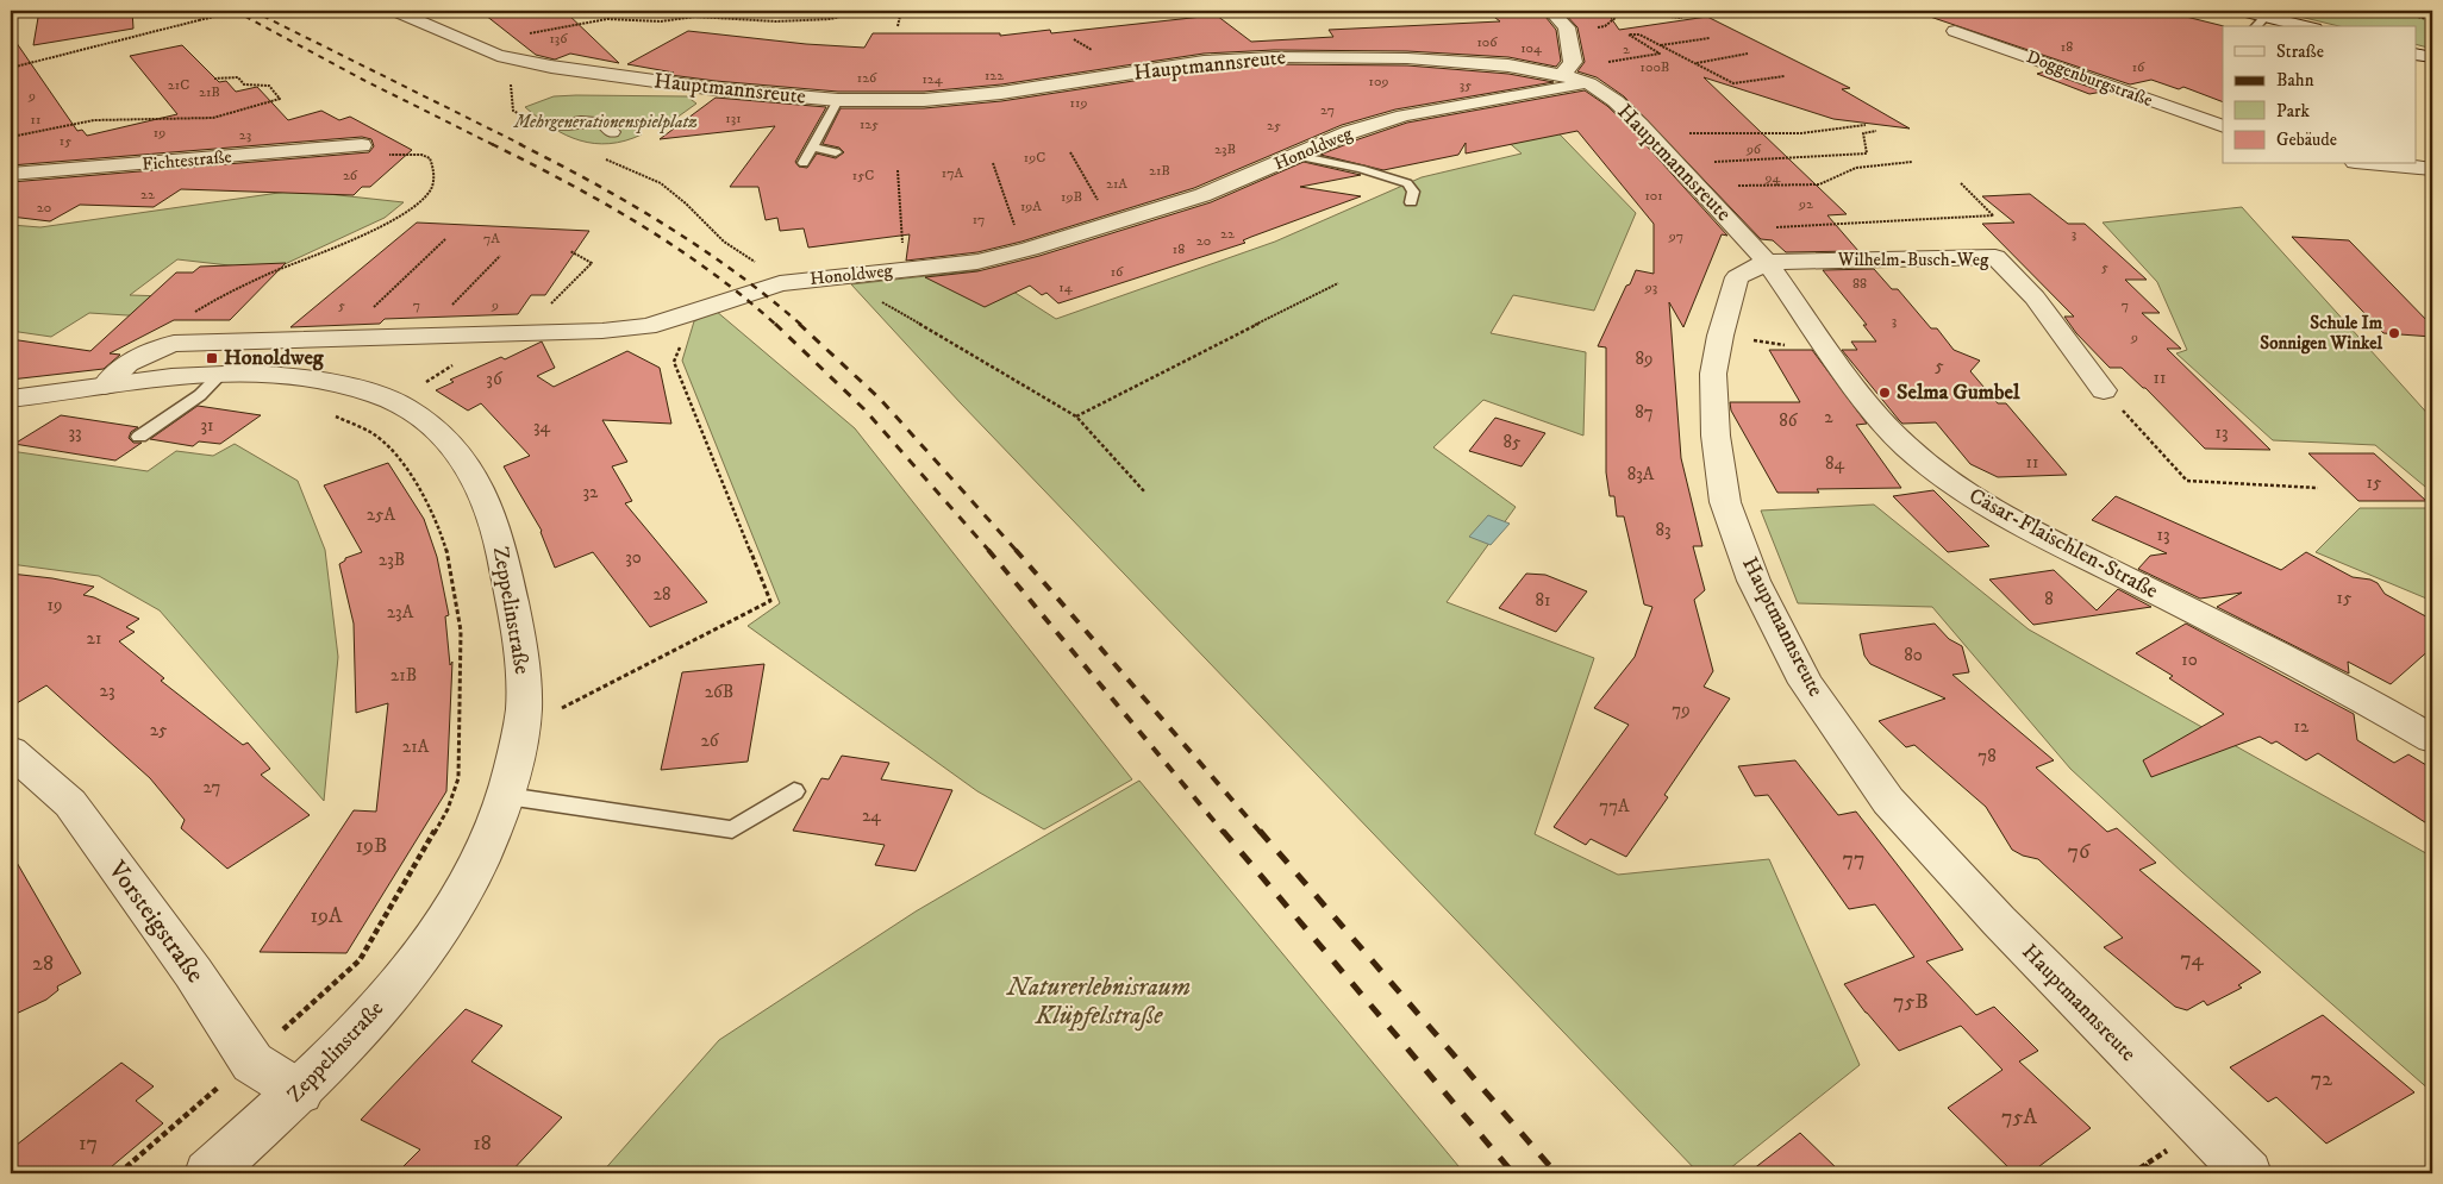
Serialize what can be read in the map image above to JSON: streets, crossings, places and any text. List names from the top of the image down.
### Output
{
  "streets": {
    "street": [
      "Hauptmannsreute",
      "Doggenburgstraße",
      "Honoldweg",
      "Fichtestraße",
      "Wilhelm-Busch-Weg",
      "Cäsar-Flaischlen-Straße",
      "Zeppelinstraße",
      "Vorsteigstraße"
    ]
  },
  "crossings": [
    ["Hauptmannsreute", "Honoldweg"],
    ["Hauptmannsreute", "Wilhelm-Busch-Weg"],
    ["Hauptmannsreute", "Cäsar-Flaischlen-Straße"],
    ["Honoldweg", "Zeppelinstraße"],
    ["Wilhelm-Busch-Weg", "Cäsar-Flaischlen-Straße"],
    ["Zeppelinstraße", "Vorsteigstraße"]
  ],
  "parks": ["Mehrgenerationenspielplatz", "Naturerlebnisraum Klüpfelstraße"],
  "places": {
    "other": ["Schule Im Sonnigen Winkel", "Selma Gumbel"],
    "transit": ["Honoldweg"]
  },
  "house_numbers": [
    "136",
    "106",
    "18",
    "104",
    "2",
    "100B",
    "16",
    "122",
    "126",
    "124",
    "109",
    "21C",
    "35",
    "21B",
    "9",
    "119",
    "27",
    "131",
    "11",
    "125",
    "25",
    "19",
    "23",
    "15",
    "23B",
    "96",
    "19C",
    "21B",
    "17A",
    "26",
    "15C",
    "94",
    "21A",
    "22",
    "101",
    "19B",
    "92",
    "19A",
    "20",
    "17",
    "22",
    "3",
    "97",
    "7A",
    "20",
    "18",
    "5",
    "16",
    "88",
    "14",
    "93",
    "5",
    "7",
    "9",
    "7",
    "3",
    "9",
    "89",
    "5",
    "11",
    "36",
    "87",
    "2",
    "86",
    "31",
    "34",
    "33",
    "13",
    "85",
    "11",
    "84",
    "83A",
    "15",
    "32",
    "25A",
    "83",
    "13",
    "30",
    "23B",
    "28",
    "15",
    "8",
    "81",
    "19",
    "23A",
    "21",
    "80",
    "10",
    "21B",
    "23",
    "26B",
    "79",
    "12",
    "25",
    "26",
    "21A",
    "78",
    "27",
    "77A",
    "24",
    "19B",
    "76",
    "77",
    "19A",
    "74",
    "28",
    "75B",
    "72",
    "75A",
    "17",
    "18"
  ],
  "legend": [
    "Straße",
    "Bahn",
    "Park",
    "Gebäude"
  ]
}
